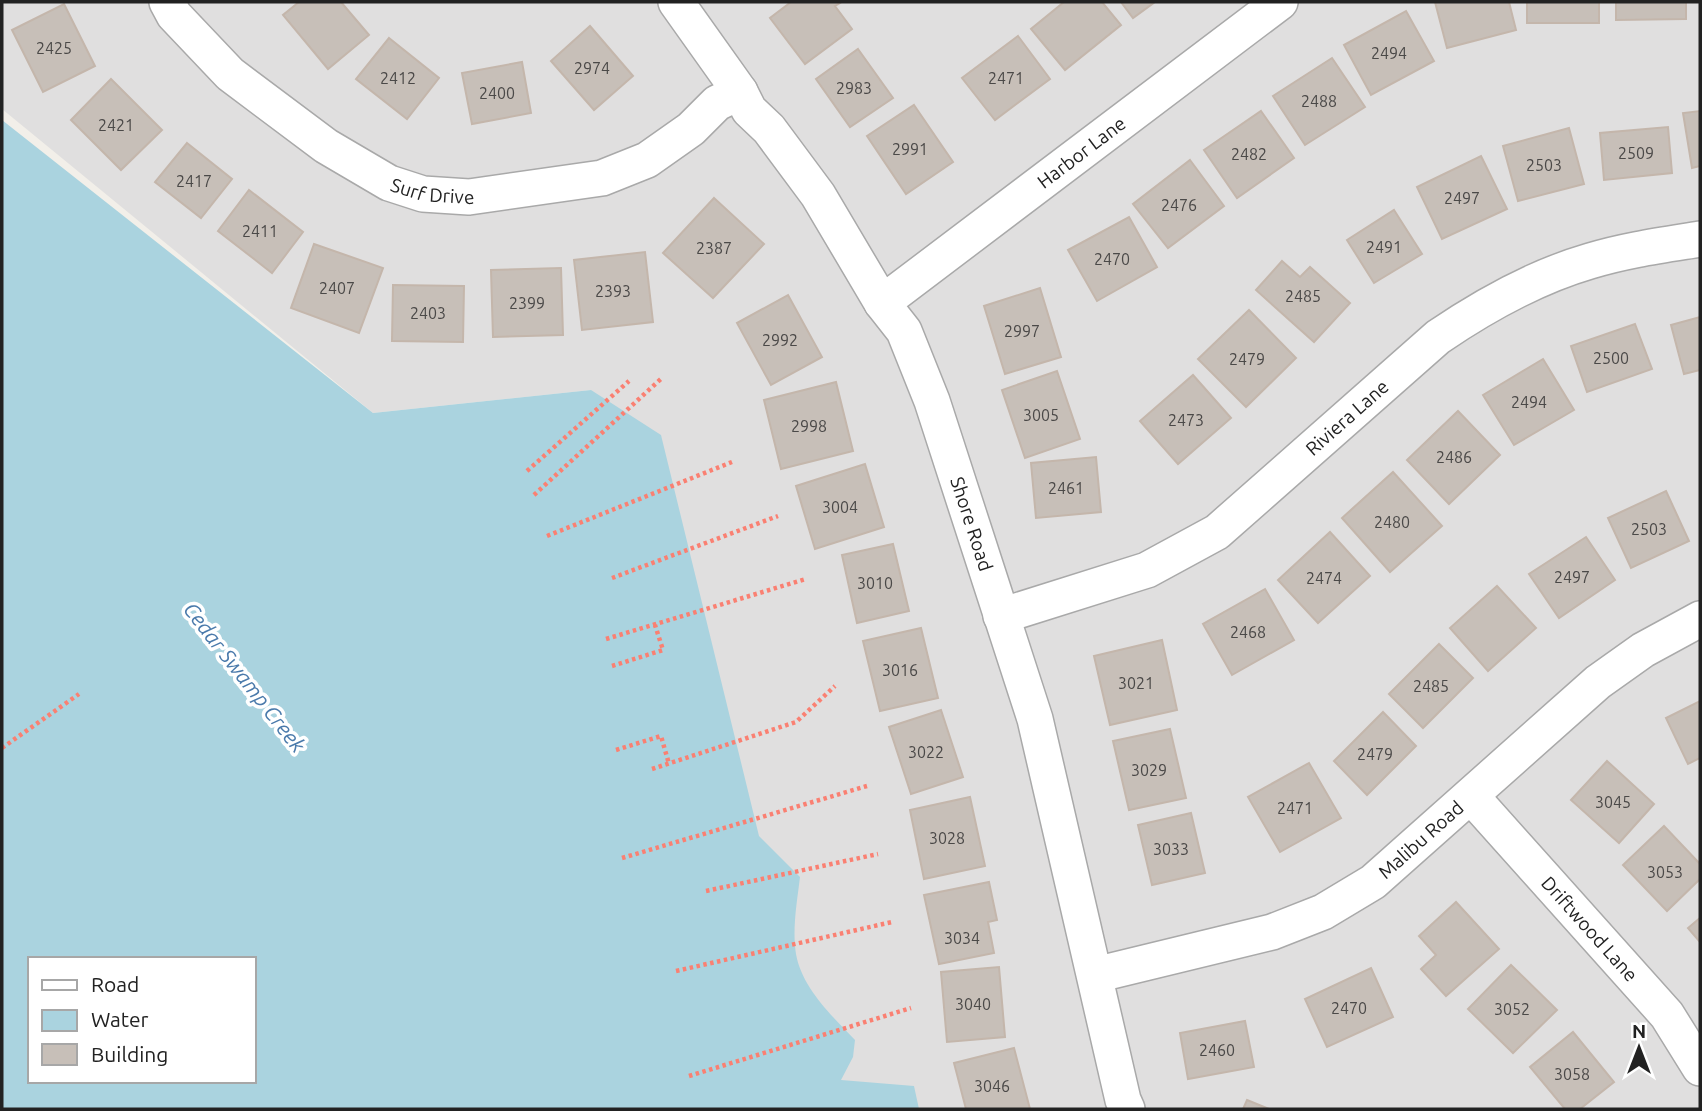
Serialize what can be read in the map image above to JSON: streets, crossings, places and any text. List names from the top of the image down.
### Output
{
  "streets": {
    "street": [
      "Harbor Lane",
      "Surf Drive",
      "Riviera Lane",
      "Shore Road",
      "Malibu Road",
      "Driftwood Lane"
    ]
  },
  "crossings": [
    ["Harbor Lane", "Shore Road"],
    ["Surf Drive", "Shore Road"],
    ["Riviera Lane", "Shore Road"],
    ["Shore Road", "Malibu Road"],
    ["Malibu Road", "Driftwood Lane"]
  ],
  "water": ["Cedar Swamp Creek"],
  "house_numbers": [
    "2425",
    "2494",
    "2974",
    "2412",
    "2471",
    "2983",
    "2400",
    "2488",
    "2421",
    "2991",
    "2509",
    "2482",
    "2503",
    "2417",
    "2497",
    "2476",
    "2411",
    "2491",
    "2387",
    "2470",
    "2407",
    "2393",
    "2485",
    "2399",
    "2403",
    "2997",
    "2992",
    "2500",
    "2479",
    "2494",
    "3005",
    "2473",
    "2998",
    "2486",
    "2461",
    "3004",
    "2480",
    "2503",
    "2497",
    "2474",
    "3010",
    "2468",
    "3016",
    "3021",
    "2485",
    "3022",
    "2479",
    "3029",
    "3045",
    "2471",
    "3028",
    "3033",
    "3053",
    "3034",
    "3040",
    "2470",
    "3052",
    "2460",
    "3058",
    "3046"
  ],
  "legend": ["Road", "Water", "Building"],
  "north": "top"
}
